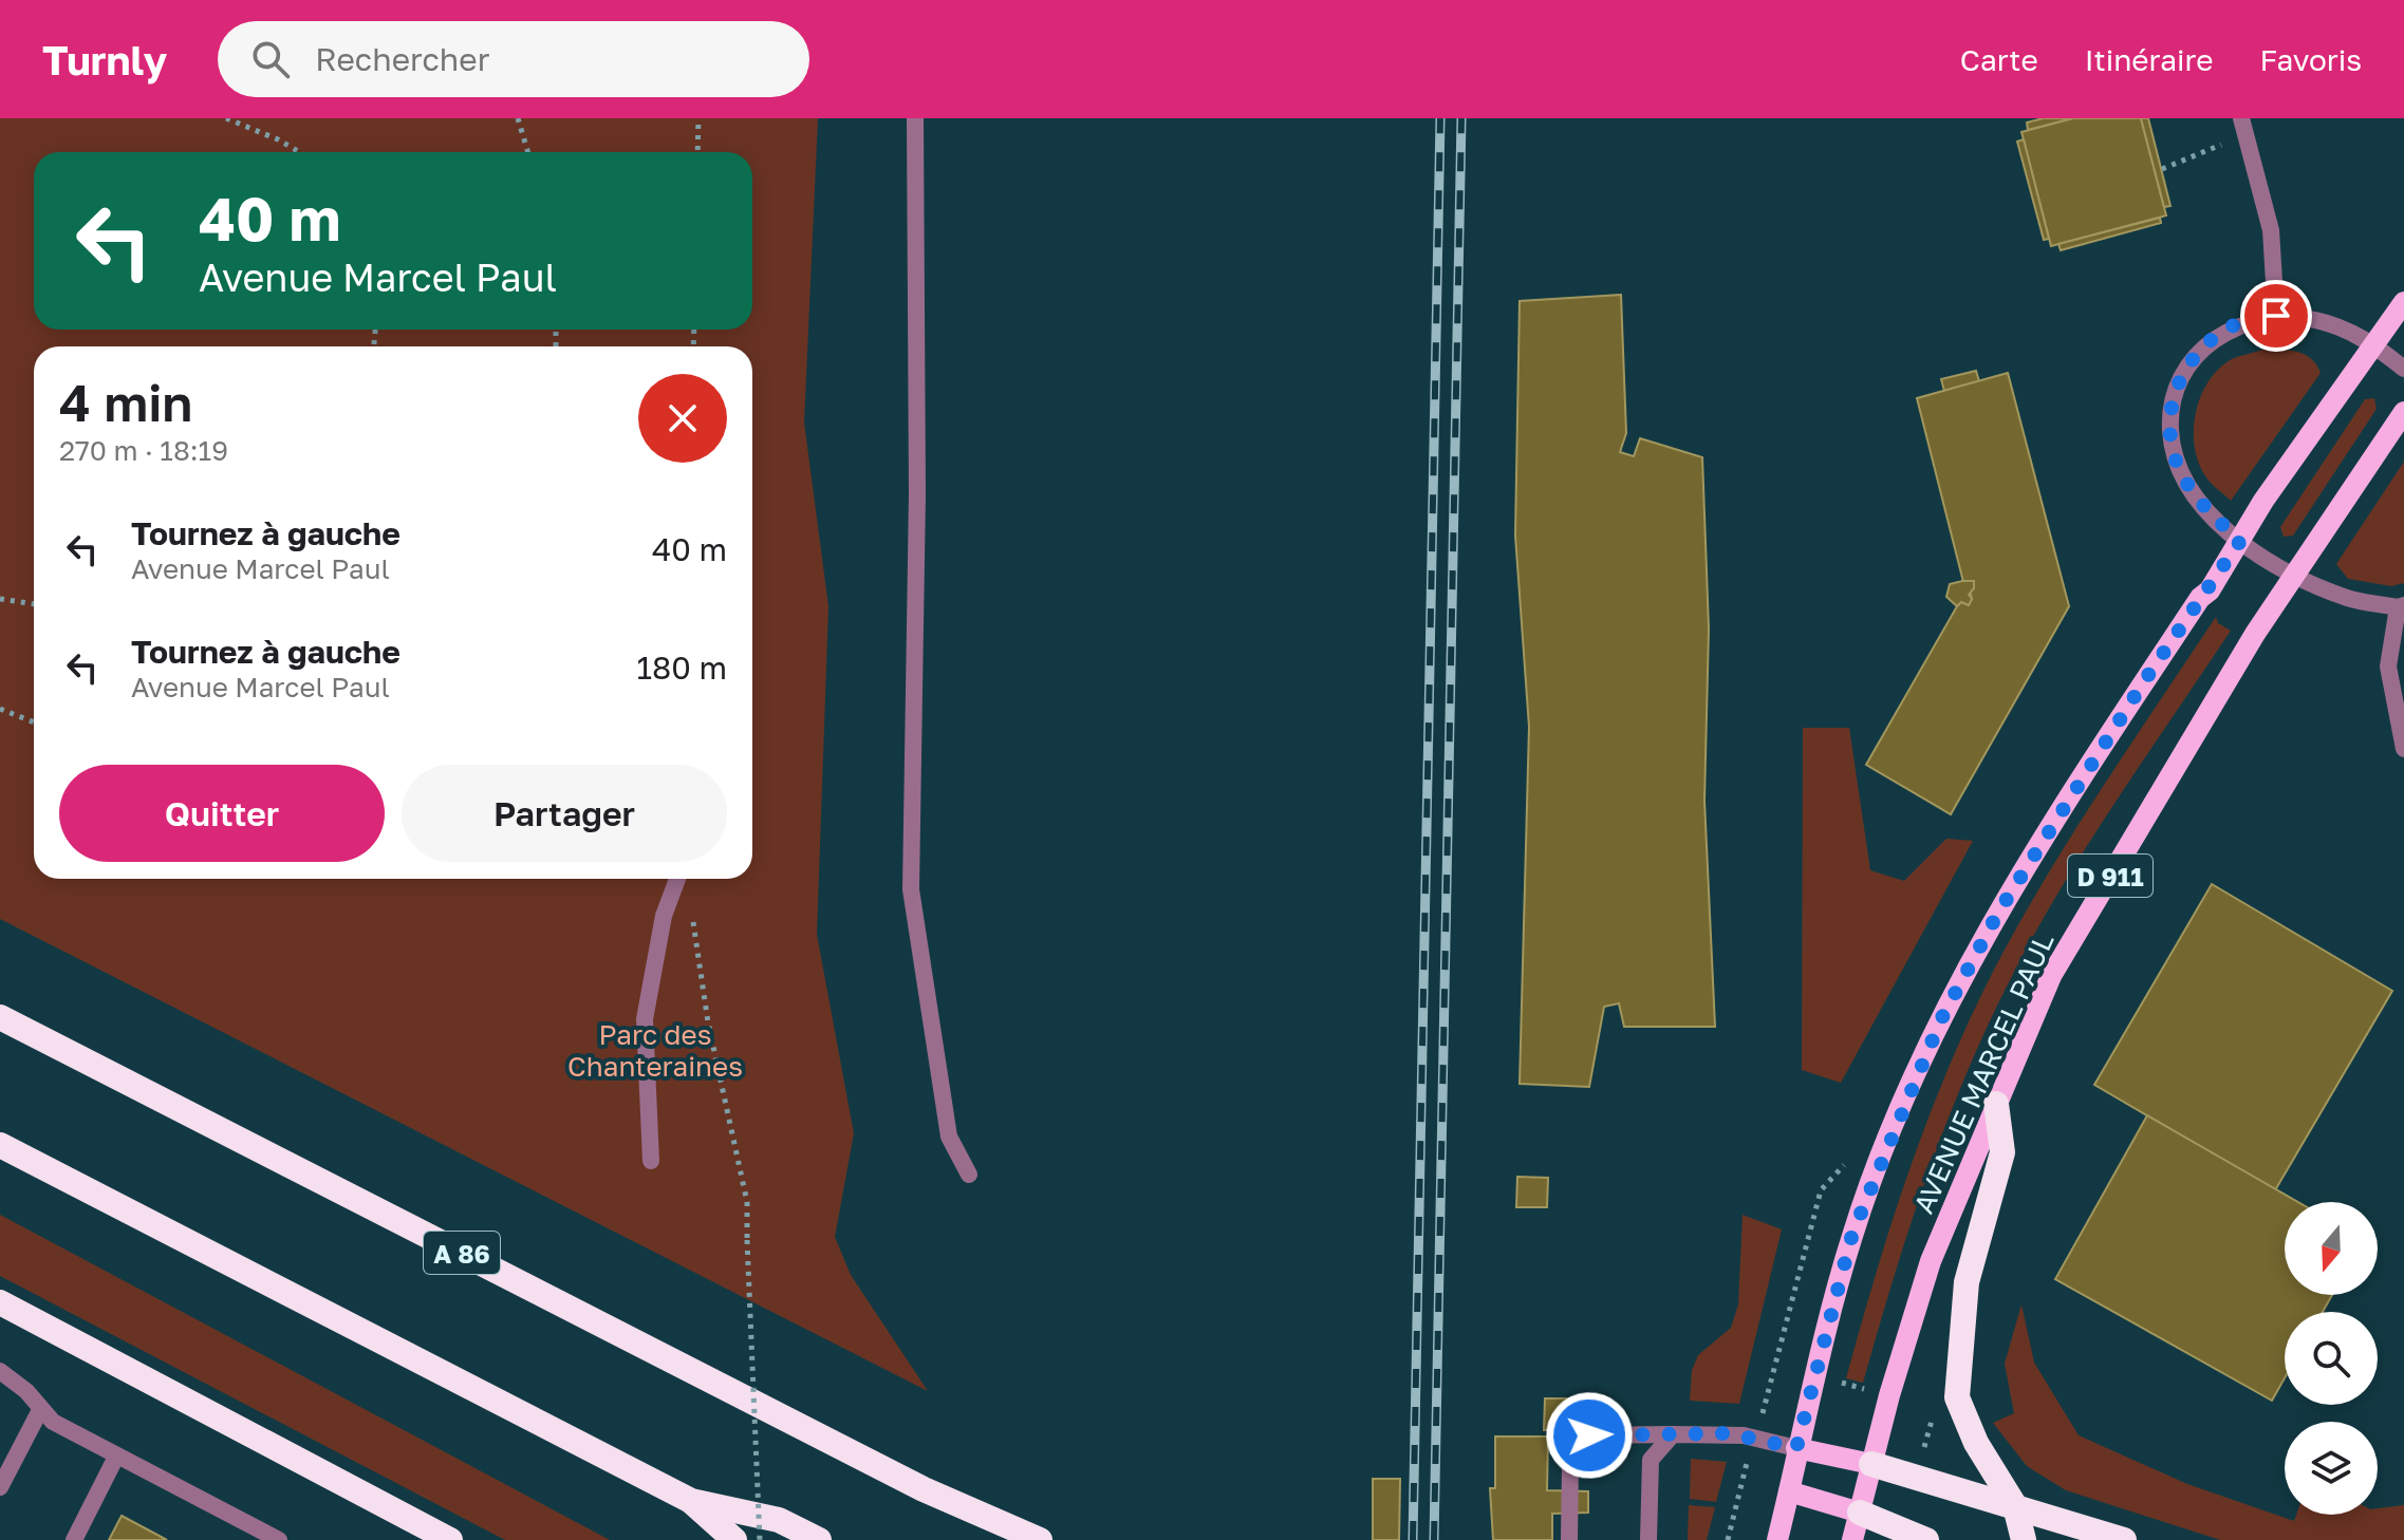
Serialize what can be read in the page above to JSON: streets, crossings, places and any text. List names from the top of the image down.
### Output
{
  "streets": {
    "highway": ["A 86"],
    "main road": ["D 911", "AVENUE MARCEL PAUL"]
  },
  "parks": ["Parc des Chanteraines"],
  "north": "bottom",
  "page": {
    "header": "Turnly",
    "search": "Rechercher",
    "nav": ["Carte", "Itinéraire", "Favoris"],
    "turn": ["40 m", "Avenue Marcel Paul"],
    "heading": ["4 min", "270 m · 18:19"],
    "list": [
      {
        "name": "Tournez à gauche",
        "note": "Avenue Marcel Paul",
        "value": "40 m"
      },
      {
        "name": "Tournez à gauche",
        "note": "Avenue Marcel Paul",
        "value": "180 m"
      }
    ],
    "buttons": ["Quitter", "Partager"]
  }
}
